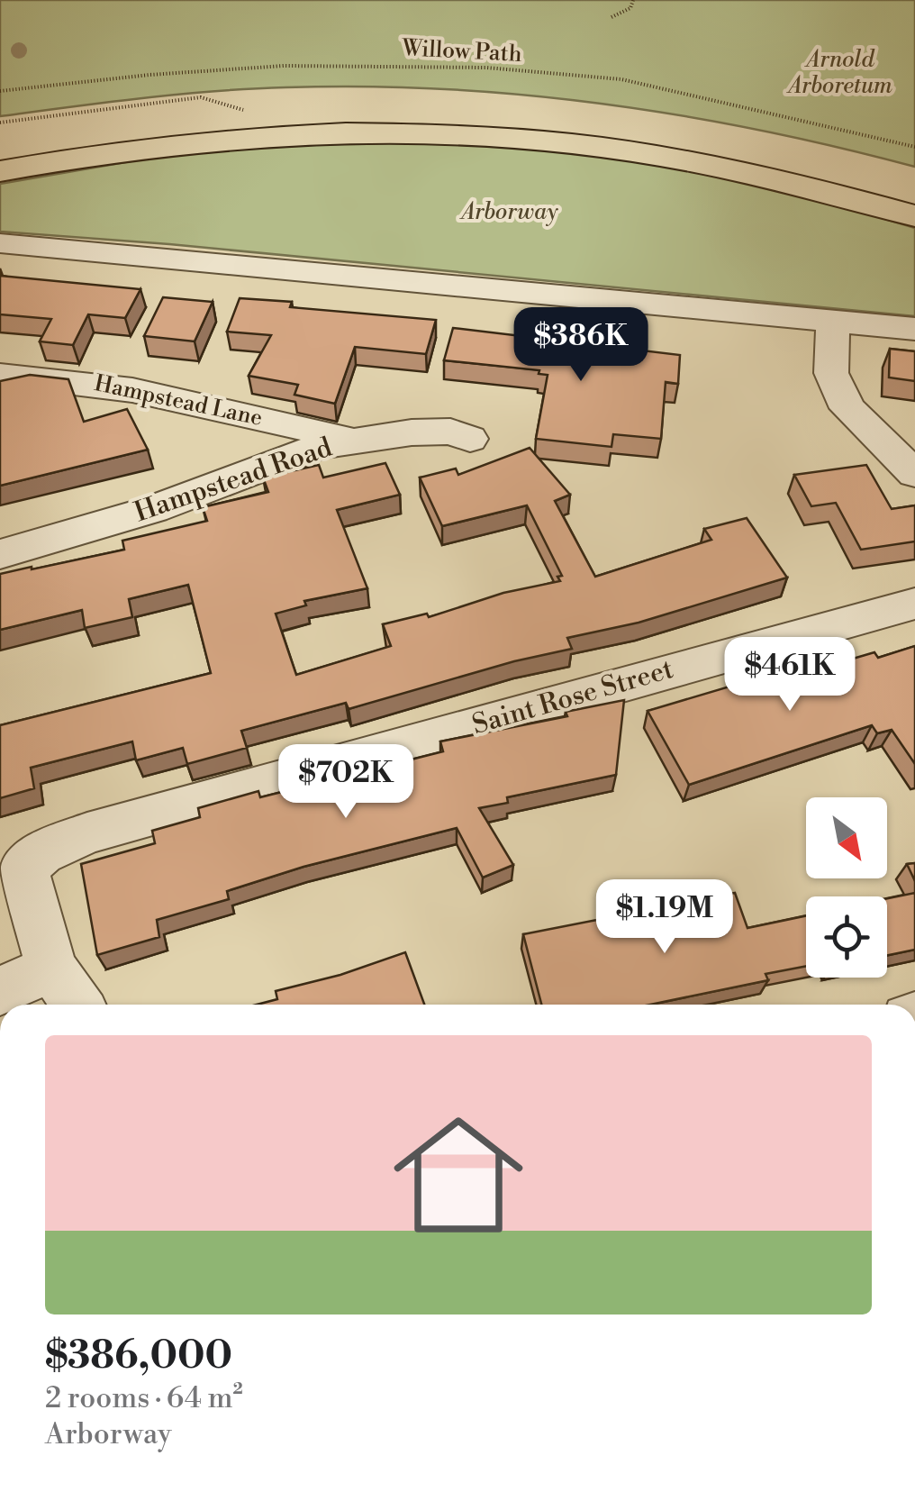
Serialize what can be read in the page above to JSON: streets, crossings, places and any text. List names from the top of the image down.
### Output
{
  "streets": {
    "street": ["Hampstead Lane", "Hampstead Road", "Saint Rose Street"],
    "path": ["Willow Path"]
  },
  "crossings": [
    ["Hampstead Lane", "Hampstead Road"]
  ],
  "parks": ["Arnold Arboretum", "Arborway"],
  "north": "bottom right",
  "page": {
    "price": [
      "$386K",
      "$461K",
      "$702K",
      "$1.19M"
    ],
    "list": [
      {
        "name": "$386,000",
        "note": "2 rooms · 64 m² · Arborway"
      }
    ]
  }
}
